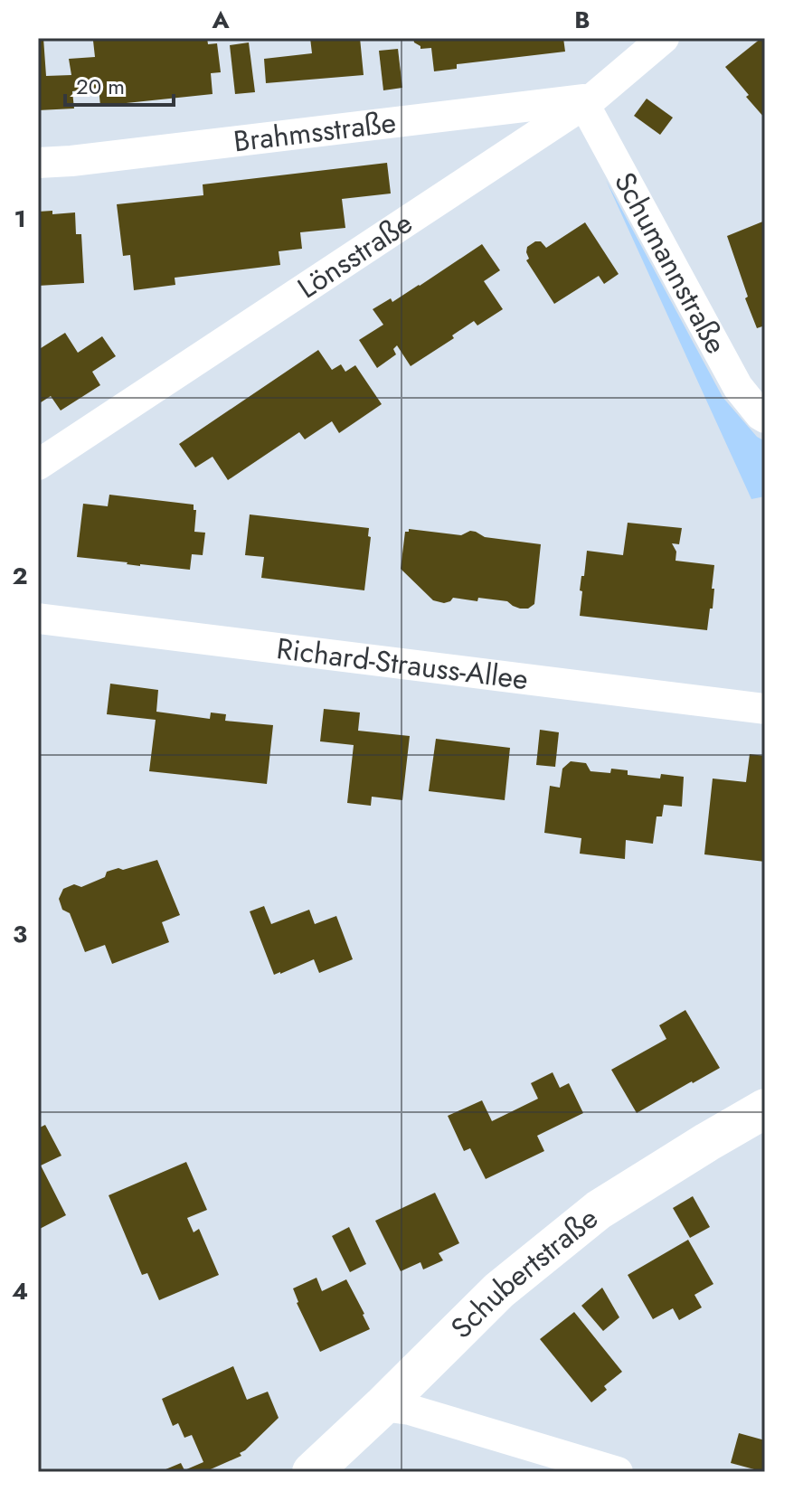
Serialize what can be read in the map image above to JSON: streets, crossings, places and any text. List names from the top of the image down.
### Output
{
  "streets": {
    "street": [
      "Brahmsstraße",
      "Lönsstraße",
      "Schumannstraße",
      "Richard-Strauss-Allee",
      "Schubertstraße"
    ]
  },
  "crossings": [
    ["Brahmsstraße", "Lönsstraße"],
    ["Brahmsstraße", "Schumannstraße"],
    ["Lönsstraße", "Schumannstraße"]
  ],
  "scale_bar": "20 m",
  "grid": {
    "columns": ["A", "B"],
    "rows": [
      "1",
      "2",
      "3",
      "4"
    ]
  }
}
